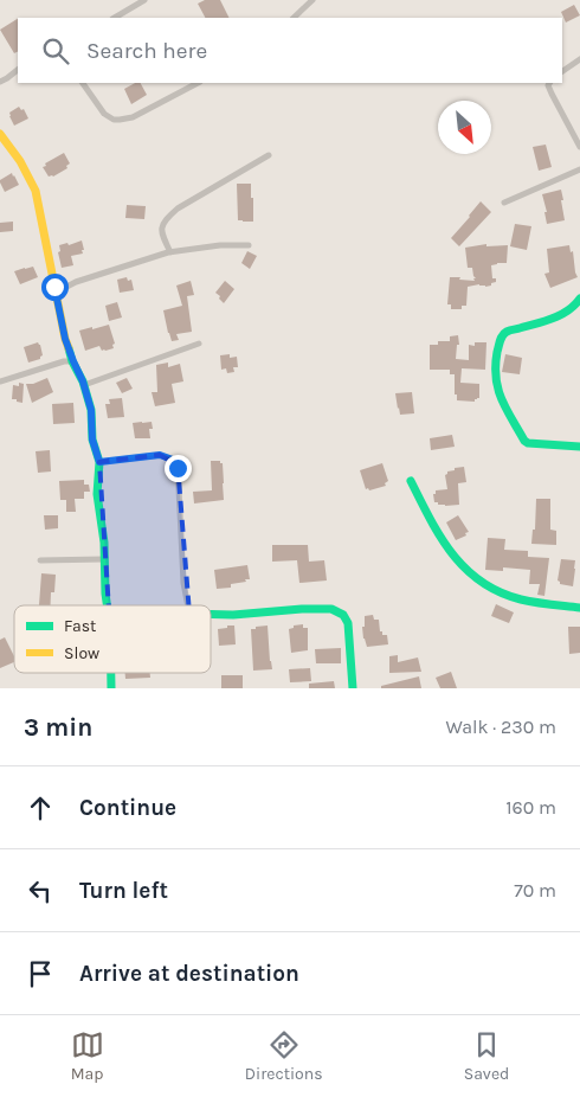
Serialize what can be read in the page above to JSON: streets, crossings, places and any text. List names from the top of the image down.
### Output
{
  "legend": ["Fast", "Slow"],
  "north": "bottom right",
  "page": {
    "search": "Search here",
    "heading": ["3 min", "Walk · 230 m"],
    "list": [
      ["Continue", "160 m"],
      ["Turn left", "70 m"],
      "Arrive at destination"
    ],
    "nav": ["Map", "Directions", "Saved"]
  }
}
